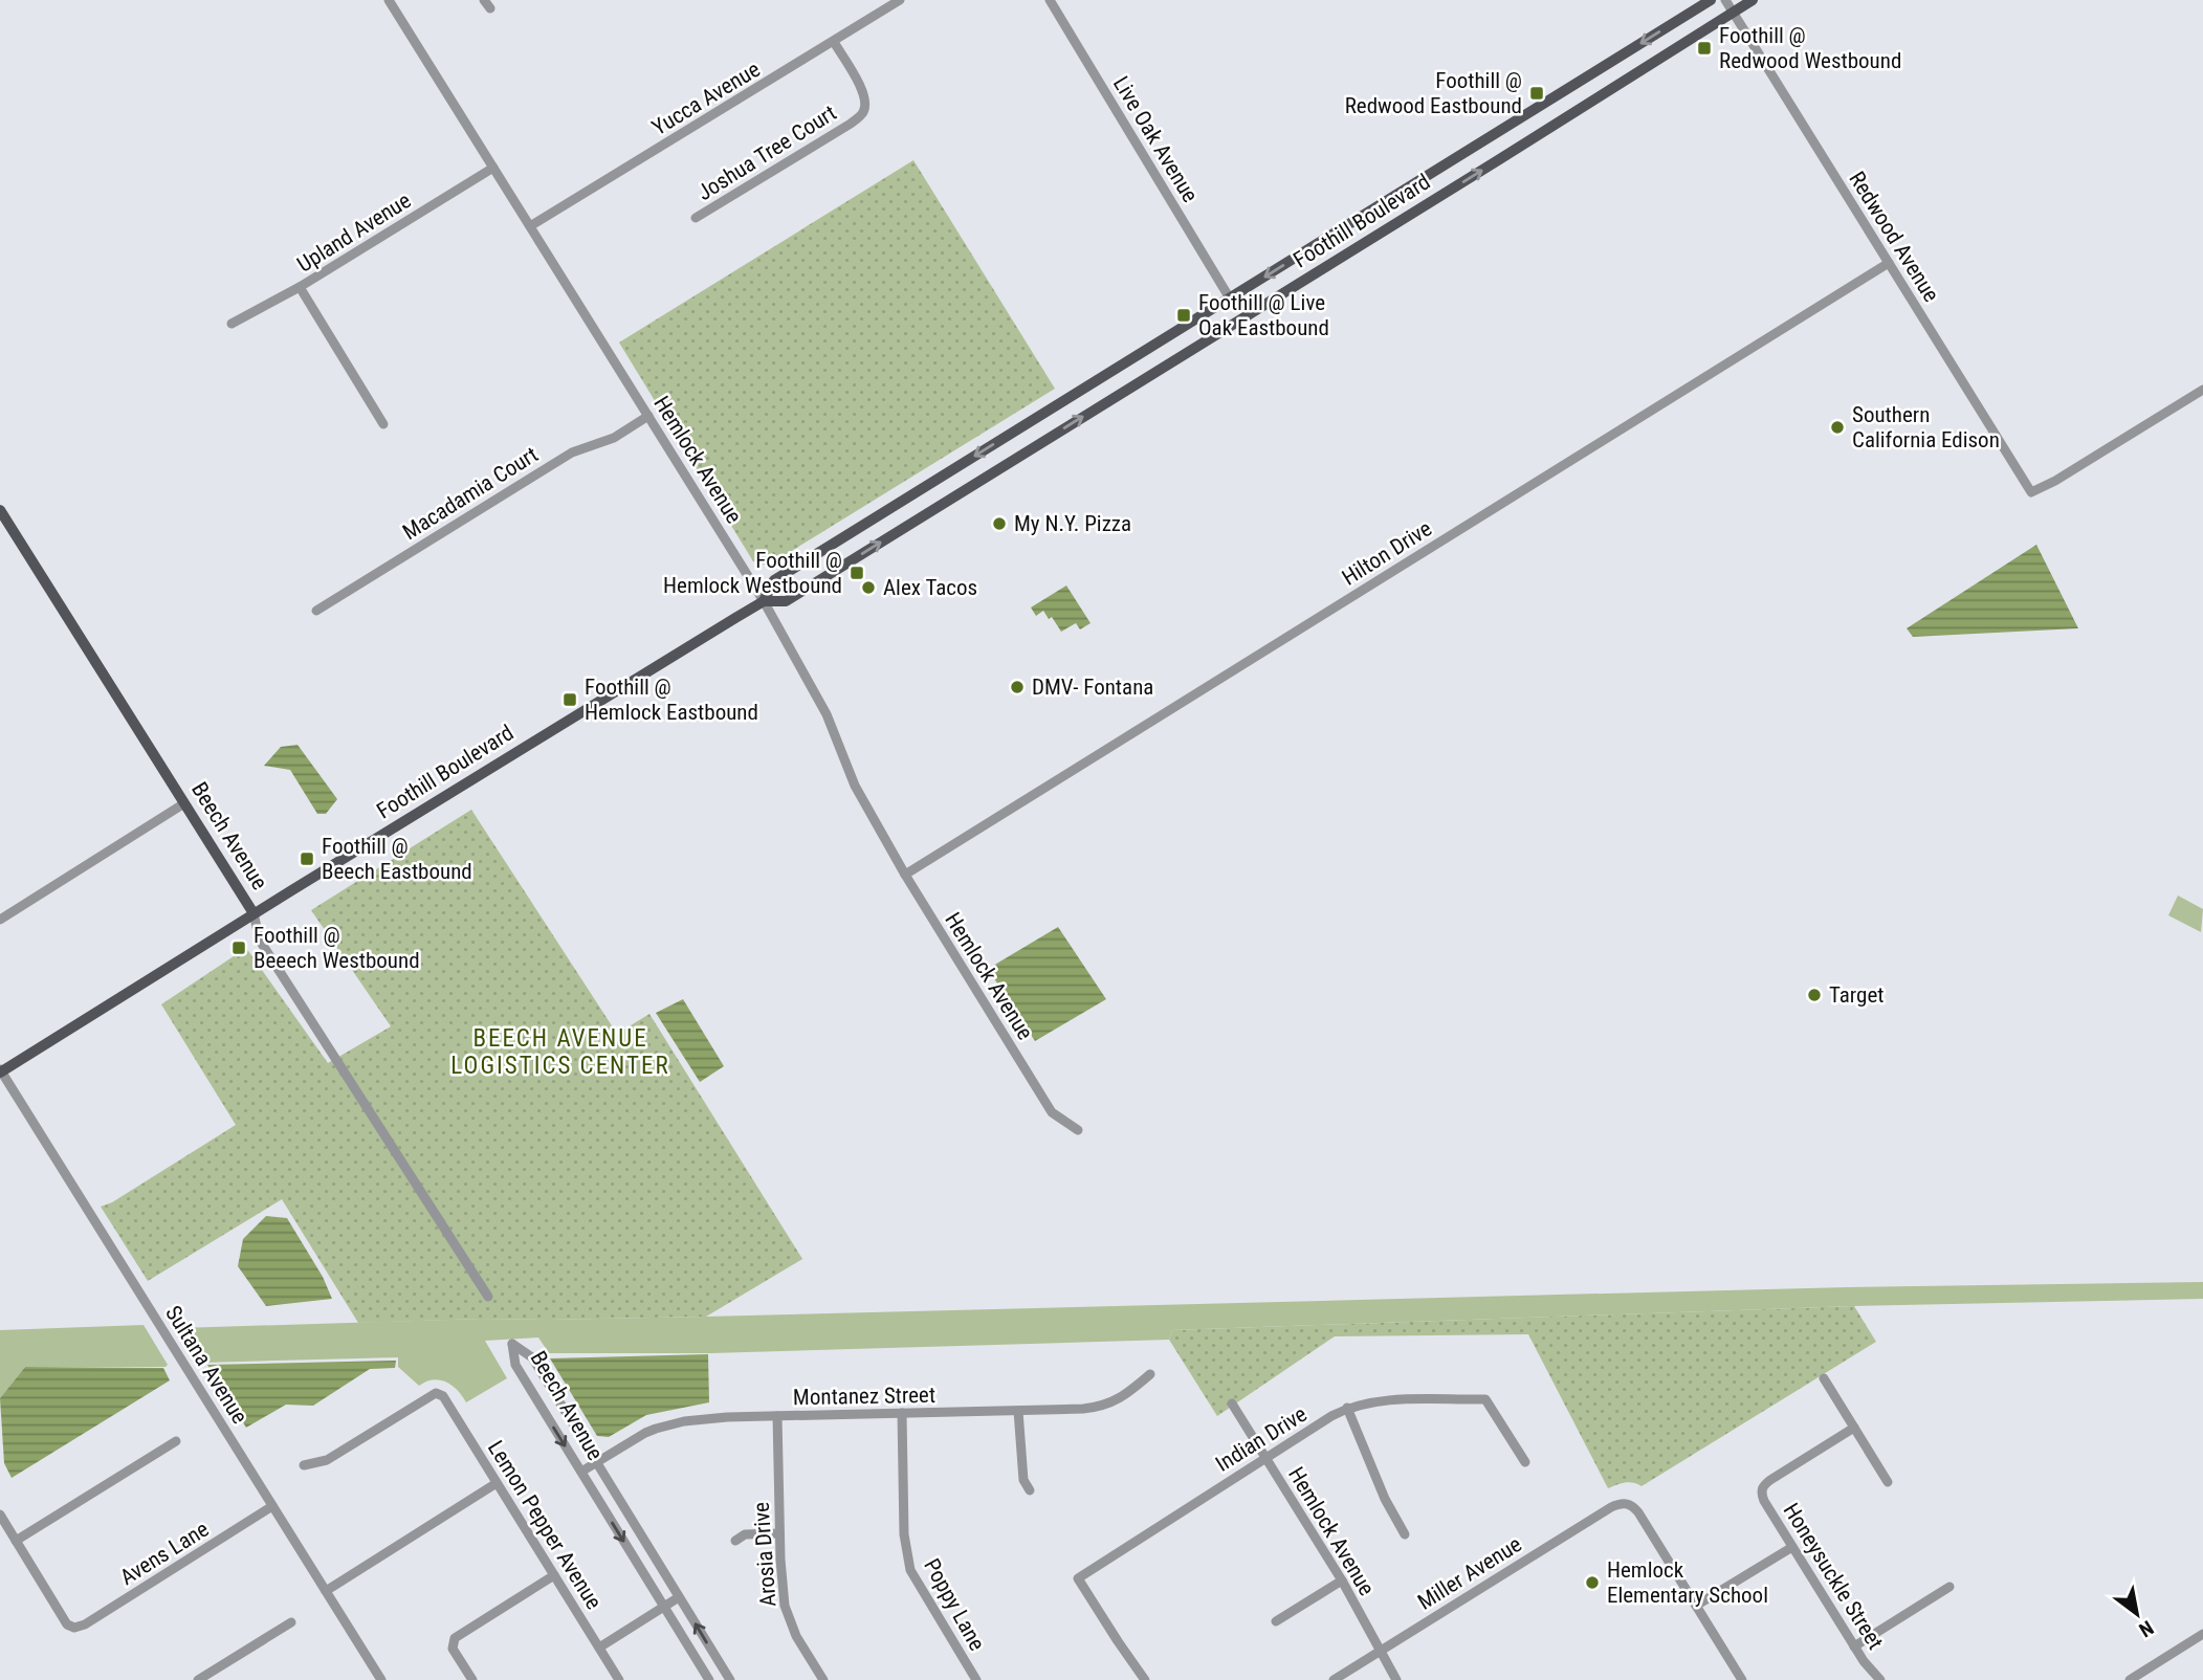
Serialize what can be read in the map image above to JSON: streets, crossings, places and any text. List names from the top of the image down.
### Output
{
  "streets": {
    "main road": ["Foothill Boulevard", "Beech Avenue"],
    "street": [
      "Yucca Avenue",
      "Live Oak Avenue",
      "Joshua Tree Court",
      "Upland Avenue",
      "Redwood Avenue",
      "Hemlock Avenue",
      "Macadamia Court",
      "Hilton Drive",
      "Sultana Avenue",
      "Montanez Street",
      "Indian Drive",
      "Lemon Pepper Avenue",
      "Avens Lane",
      "Arosia Drive",
      "Miller Avenue",
      "Honeysuckle Street",
      "Poppy Lane"
    ]
  },
  "crossings": [
    ["Yucca Avenue", "Joshua Tree Court"],
    ["Yucca Avenue", "Hemlock Avenue"],
    ["Live Oak Avenue", "Foothill Boulevard"],
    ["Foothill Boulevard", "Redwood Avenue"],
    ["Foothill Boulevard", "Hemlock Avenue"],
    ["Foothill Boulevard", "Beech Avenue"],
    ["Foothill Boulevard", "Sultana Avenue"],
    ["Upland Avenue", "Hemlock Avenue"],
    ["Redwood Avenue", "Hilton Drive"],
    ["Hemlock Avenue", "Macadamia Court"],
    ["Hemlock Avenue", "Hilton Drive"],
    ["Hemlock Avenue", "Indian Drive"],
    ["Hemlock Avenue", "Miller Avenue"],
    ["Beech Avenue", "Montanez Street"],
    ["Sultana Avenue", "Avens Lane"],
    ["Montanez Street", "Arosia Drive"],
    ["Montanez Street", "Poppy Lane"]
  ],
  "districts": ["BEECH AVENUE LOGISTICS CENTER"],
  "places": {
    "transit": [
      "Foothill @ Redwood Westbound",
      "Foothill @ Redwood Eastbound",
      "Foothill @ Live Oak Eastbound",
      "Foothill @ Hemlock Westbound",
      "Foothill @ Hemlock Eastbound",
      "Foothill @ Beech Eastbound",
      "Foothill @ Beeech Westbound"
    ],
    "other": [
      "Southern California Edison",
      "My N.Y. Pizza",
      "Alex Tacos",
      "DMV- Fontana",
      "Target",
      "Hemlock Elementary School"
    ]
  },
  "north": "bottom right"
}
